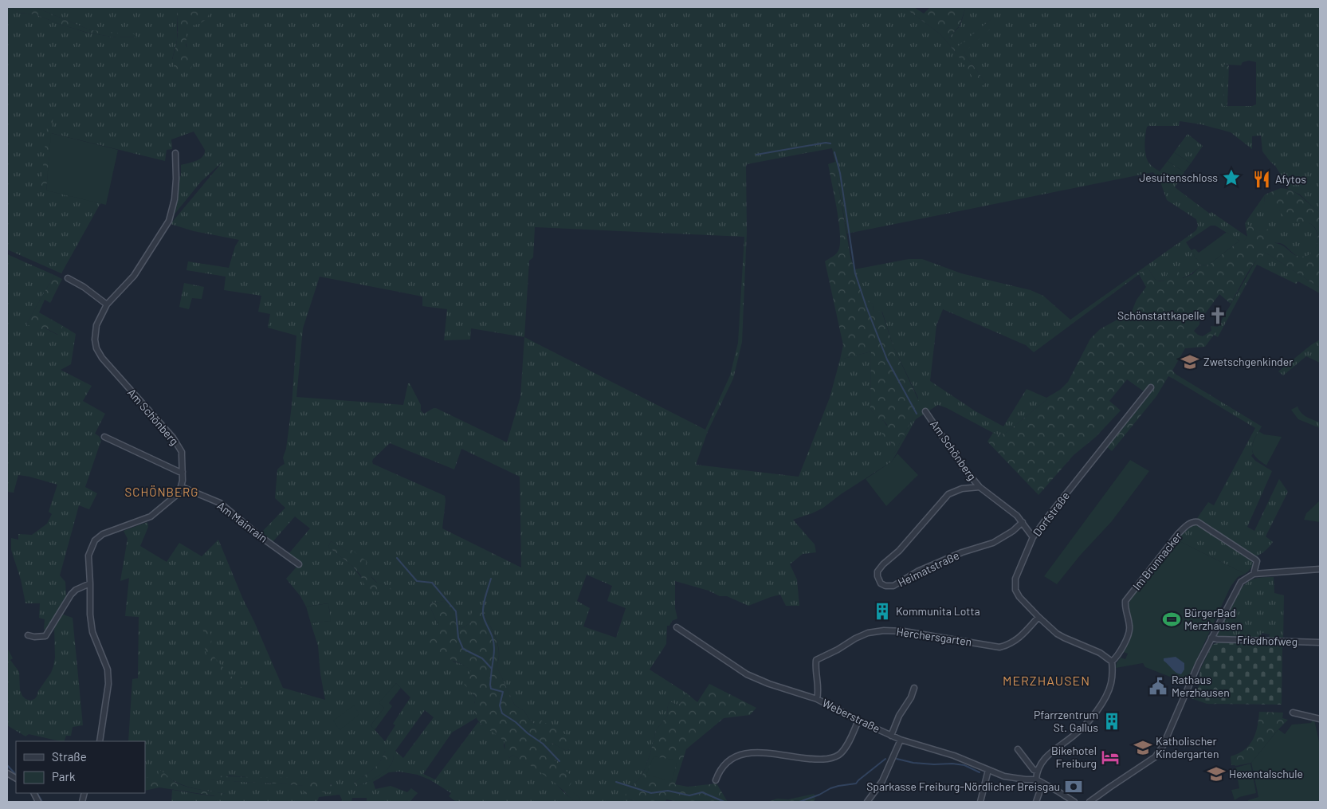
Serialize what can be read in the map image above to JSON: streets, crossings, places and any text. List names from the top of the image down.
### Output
{
  "streets": {
    "street": [
      "Am Schönberg",
      "Dorfstraße",
      "Am Mainrain",
      "Im Brunnacker",
      "Heimatstraße",
      "Herchersgarten",
      "Friedhofweg",
      "Weberstraße"
    ]
  },
  "crossings": [
    ["Am Schönberg", "Dorfstraße"],
    ["Am Schönberg", "Am Mainrain"],
    ["Am Schönberg", "Heimatstraße"],
    ["Dorfstraße", "Im Brunnacker"],
    ["Dorfstraße", "Herchersgarten"],
    ["Herchersgarten", "Weberstraße"]
  ],
  "districts": ["SCHÖNBERG", "MERZHAUSEN"],
  "places": {
    "place": ["Jesuitenschloss"],
    "restaurant": ["Afytos"],
    "church": ["Schönstattkapelle"],
    "school or university": ["Zwetschgenkinder", "Katholischer Kindergarten", "Hexentalschule"],
    "building": ["Kommunita Lotta", "Pfarrzentrum St. Gallus"],
    "sports": ["BürgerBad Merzhausen"],
    "public building": ["Rathaus Merzhausen"],
    "hotel": ["Bikehotel Freiburg"],
    "bank": ["Sparkasse Freiburg-Nördlicher Breisgau"]
  },
  "legend": ["Straße", "Park"]
}
